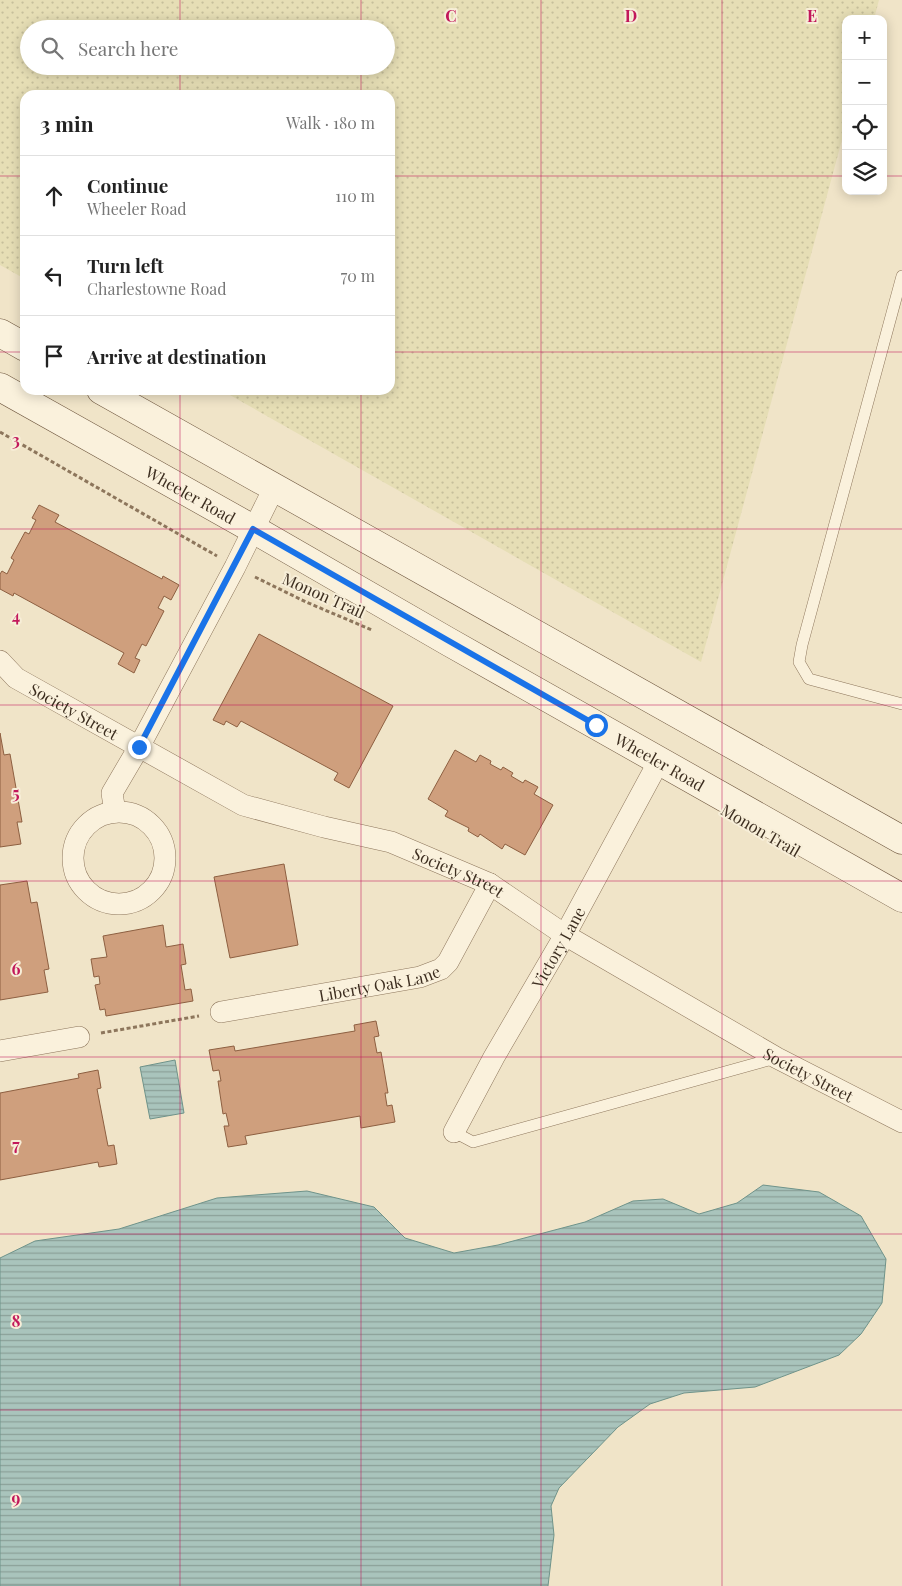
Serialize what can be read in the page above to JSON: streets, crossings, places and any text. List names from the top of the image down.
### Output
{
  "streets": {
    "street": [
      "Wheeler Road",
      "Society Street",
      "Victory Lane",
      "Liberty Oak Lane"
    ],
    "path": ["Monon Trail"]
  },
  "crossings": [
    ["Wheeler Road", "Victory Lane"],
    ["Society Street", "Victory Lane"],
    ["Society Street", "Liberty Oak Lane"]
  ],
  "page": {
    "map_buttons": ["+", "−"],
    "search": "Search here",
    "heading": ["3 min", "Walk · 180 m"],
    "list": [
      ["Continue", "Wheeler Road", "110 m"],
      ["Turn left", "Charlestowne Road", "70 m"],
      "Arrive at destination"
    ]
  },
  "grid": {
    "columns": ["C", "D", "E"],
    "rows": [
      "3",
      "4",
      "5",
      "6",
      "7",
      "8",
      "9"
    ]
  }
}
